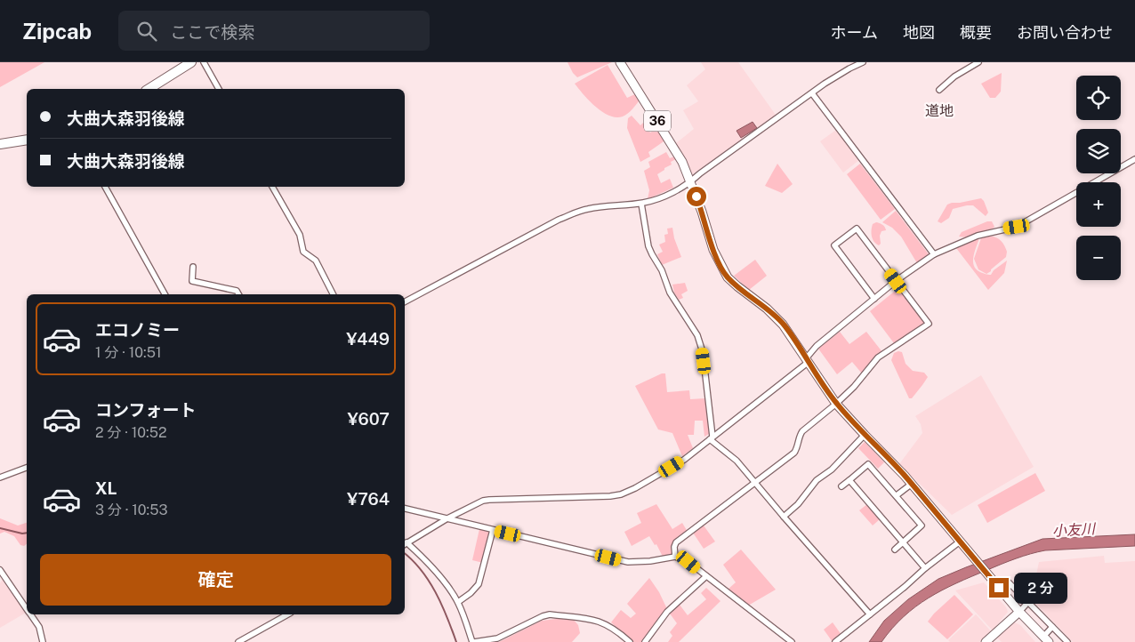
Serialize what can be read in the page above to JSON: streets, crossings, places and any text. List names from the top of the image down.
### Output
{
  "streets": {
    "main road": ["36"]
  },
  "districts": ["道地"],
  "water": ["小友川"],
  "page": {
    "header": "Zipcab",
    "search": "ここで検索",
    "nav": [
      "ホーム",
      "地図",
      "概要",
      "お問い合わせ"
    ],
    "map_buttons": ["+", "−"],
    "banner": ["大曲大森羽後線", "大曲大森羽後線"],
    "list": [
      {
        "name": "エコノミー",
        "note": "1 分 · 10:51",
        "value": "¥449"
      },
      {
        "name": "コンフォート",
        "note": "2 分 · 10:52",
        "value": "¥607"
      },
      {
        "name": "XL",
        "note": "3 分 · 10:53",
        "value": "¥764"
      }
    ],
    "buttons": "確定",
    "bubble": "2 分"
  }
}
